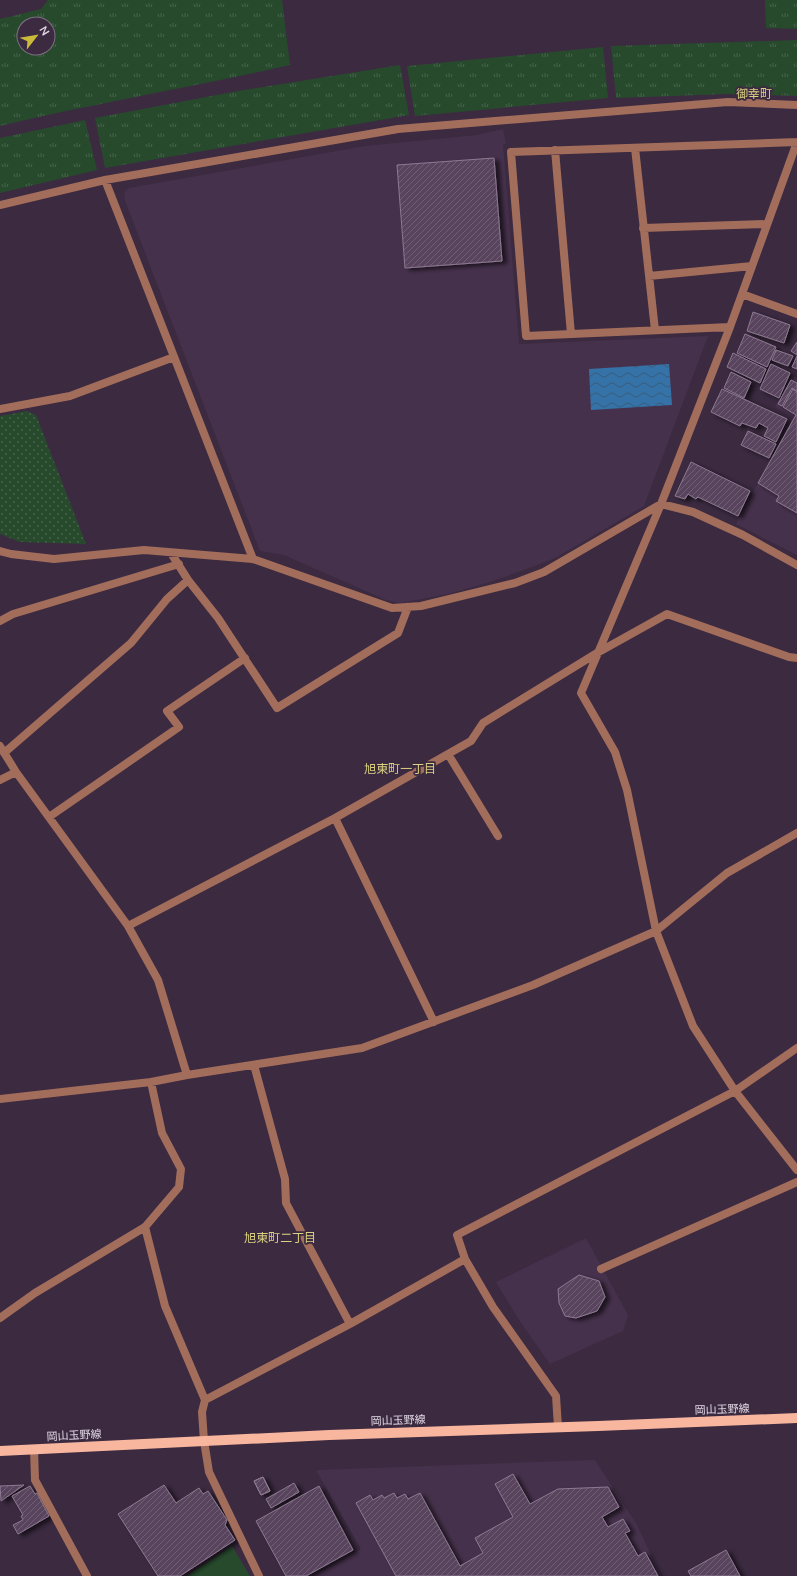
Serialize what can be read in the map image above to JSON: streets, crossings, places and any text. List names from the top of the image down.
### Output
{
  "streets": {
    "main road": ["岡山玉野線"]
  },
  "districts": ["御幸町", "旭東町一丁目", "旭東町二丁目"],
  "north": "top right"
}
